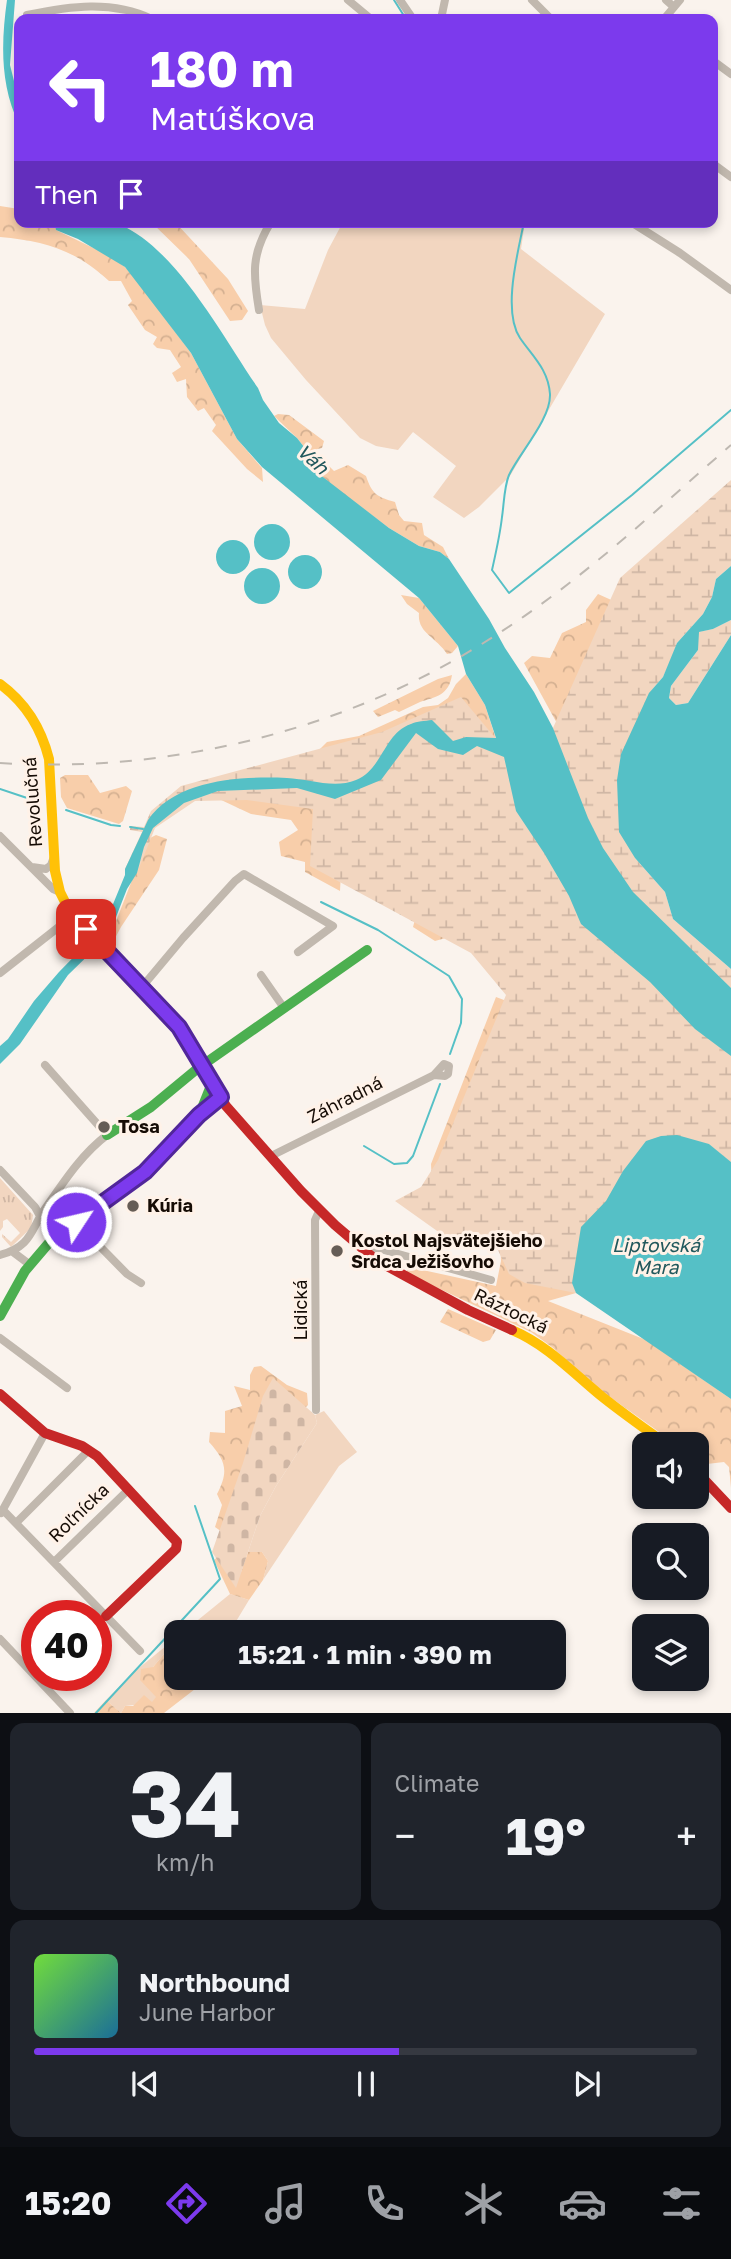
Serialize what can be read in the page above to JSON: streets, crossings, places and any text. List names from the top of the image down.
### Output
{
  "streets": {
    "main road": ["Revolučná", "Ráztocká", "Roľnícka"],
    "street": ["Záhradná", "Lidická"]
  },
  "crossings": [
    ["Revolučná", "Ráztocká"],
    ["Záhradná", "Ráztocká"],
    ["Lidická", "Ráztocká"]
  ],
  "water": ["Váh", "Liptovská Mara"],
  "places": ["Tosa", "Kúria", "Kostol Najsvätejšieho Srdca Ježišovho"],
  "page": {
    "turn": ["180 m", "Matúškova"],
    "then": "Then",
    "limit": "40",
    "trip": "15:21 · 1 min · 390 m",
    "tile": [
      ["34", "km/h"],
      "Climate"
    ],
    "heat": ["−", "19°", "+"],
    "song": ["Northbound", "June Harbor"],
    "tabs": "15:20"
  }
}
